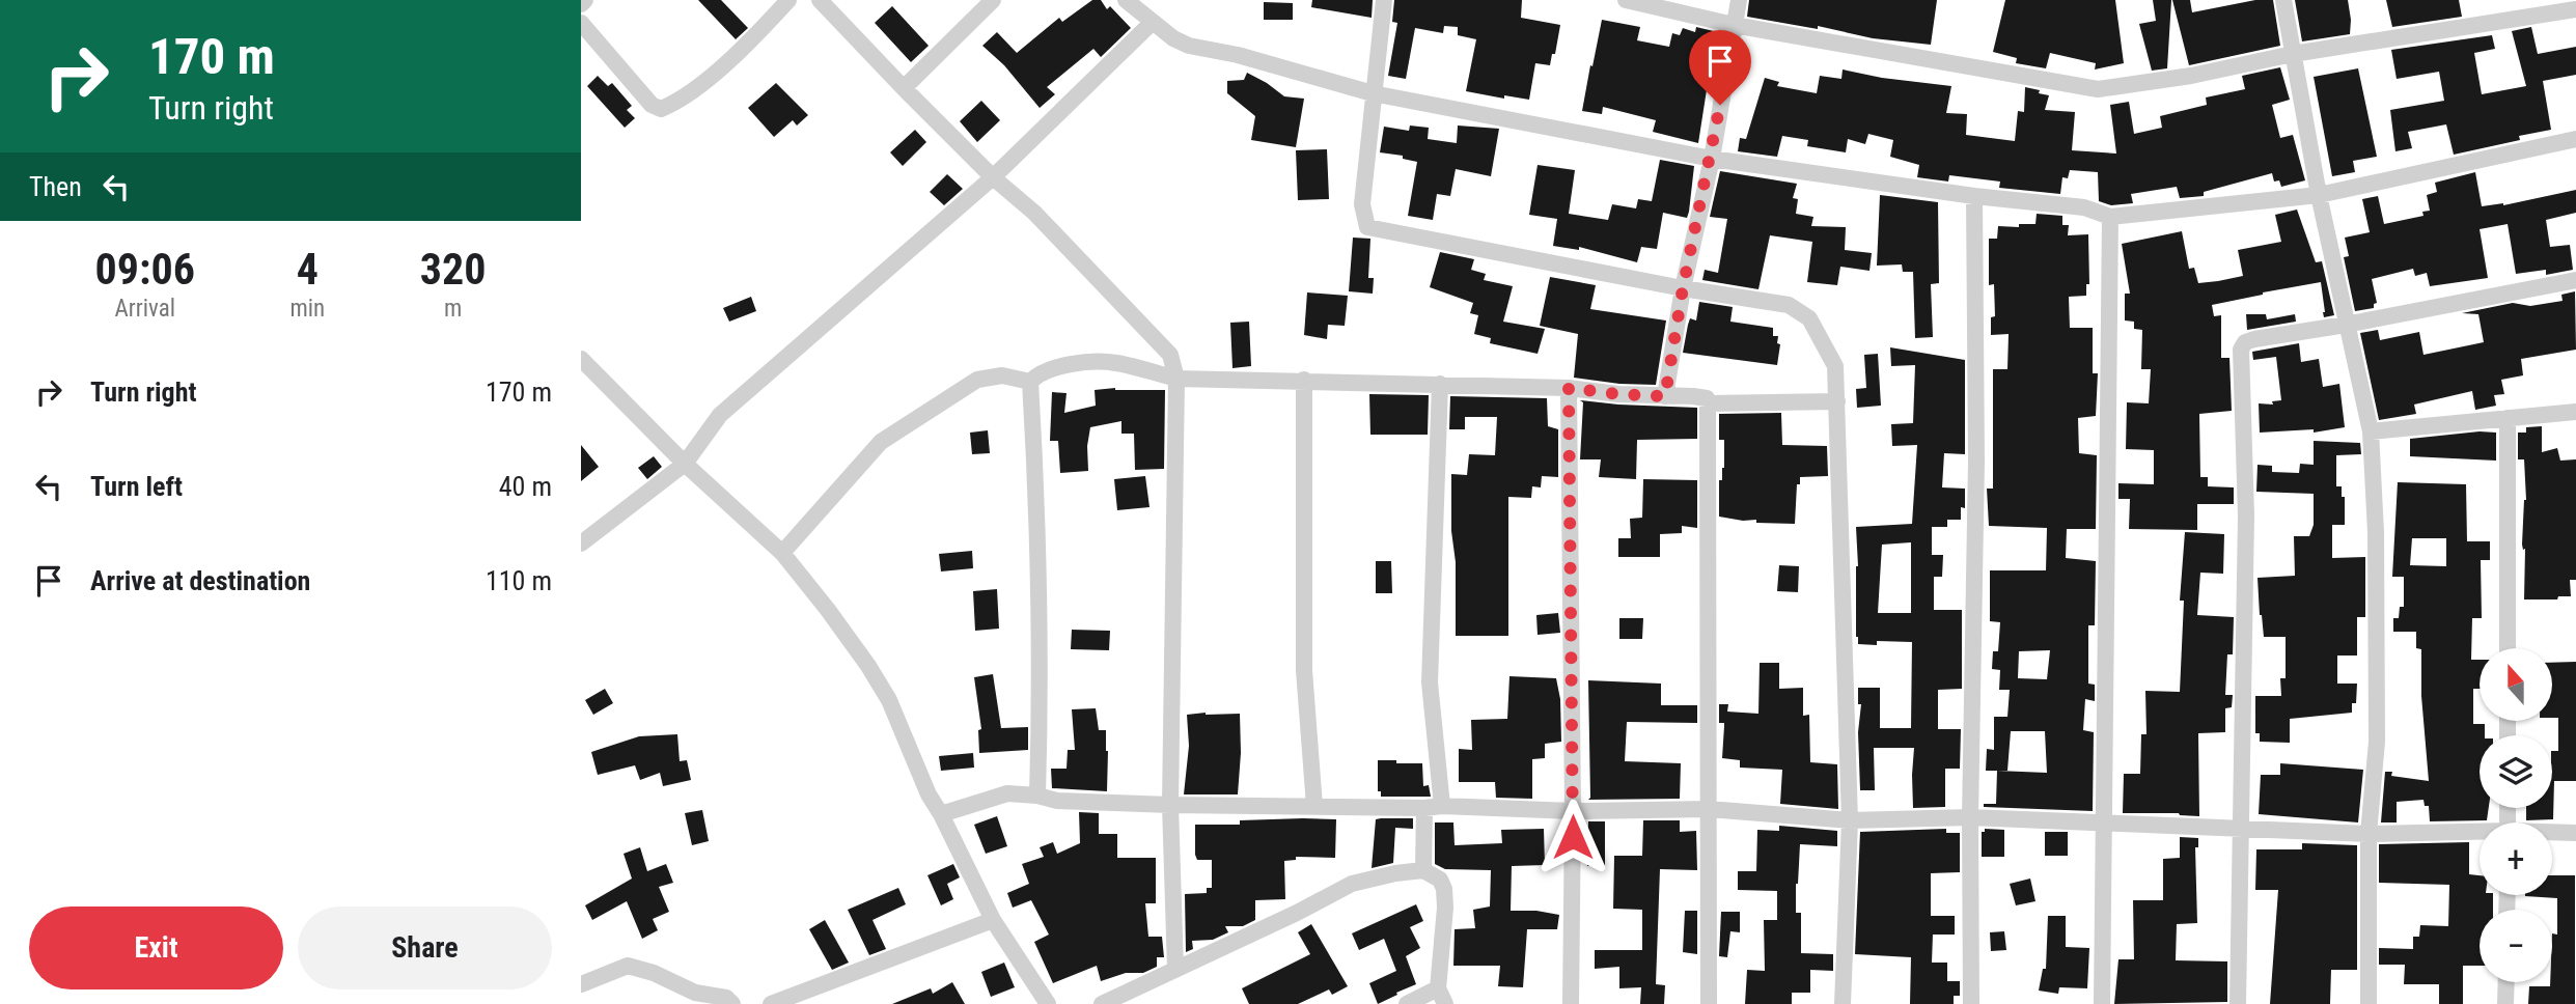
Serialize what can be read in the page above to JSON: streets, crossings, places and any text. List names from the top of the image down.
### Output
{
  "north": "top",
  "page": {
    "turn": ["170 m", "Turn right"],
    "then": "Then",
    "eta": [
      "09:06",
      "Arrival",
      "4",
      "min",
      "320",
      "m"
    ],
    "list": [
      {
        "name": "Turn right",
        "value": "170 m"
      },
      {
        "name": "Turn left",
        "value": "40 m"
      },
      {
        "name": "Arrive at destination",
        "value": "110 m"
      }
    ],
    "map_buttons": ["+", "−"],
    "buttons": ["Exit", "Share"]
  }
}
